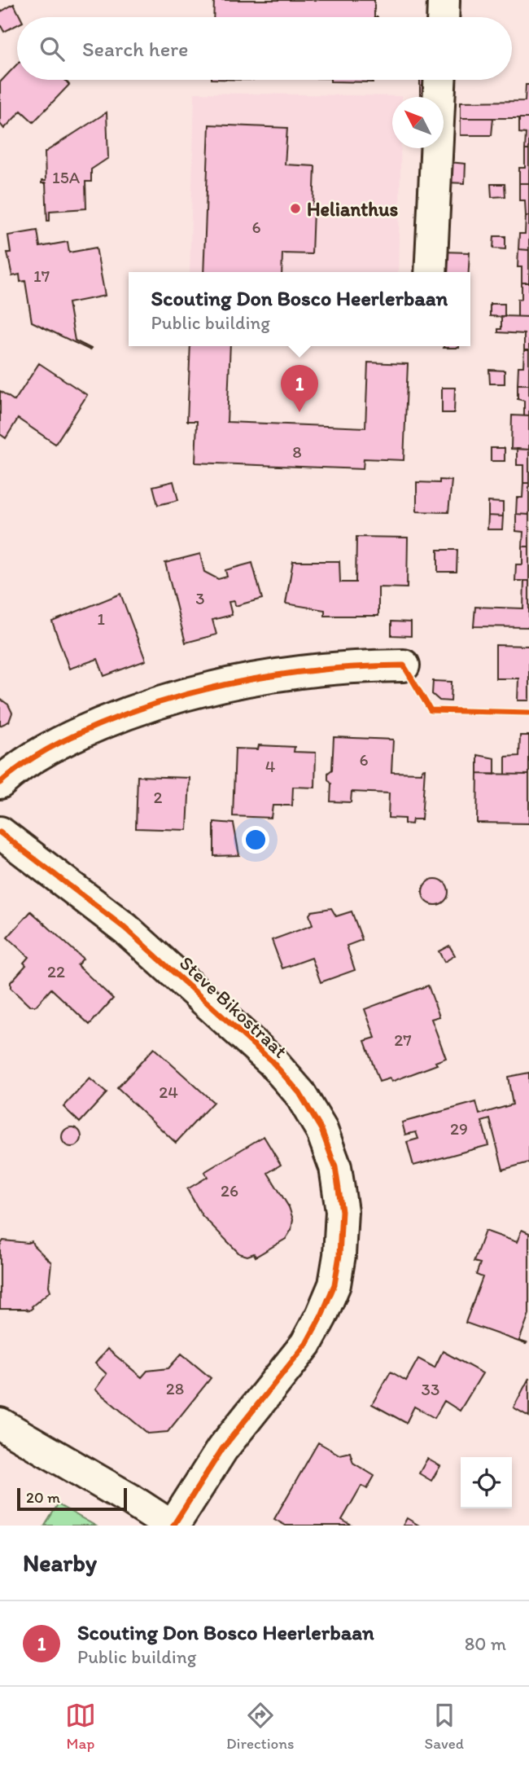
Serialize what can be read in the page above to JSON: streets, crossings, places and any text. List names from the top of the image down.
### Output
{
  "streets": {
    "street": ["Steve Bikostraat"]
  },
  "places": ["Helianthus"],
  "house_numbers": [
    "15A",
    "6",
    "17",
    "8",
    "3",
    "1",
    "6",
    "4",
    "2",
    "22",
    "27",
    "24",
    "29",
    "26",
    "28",
    "33"
  ],
  "scale_bar": "20 m",
  "north": "top left",
  "page": {
    "search": "Search here",
    "popup": ["Scouting Don Bosco Heerlerbaan", "Public building"],
    "pins": "1",
    "scale": "20 m",
    "heading": "Nearby",
    "list": [
      {
        "mark": "1",
        "name": "Scouting Don Bosco Heerlerbaan",
        "note": "Public building",
        "value": "80 m"
      }
    ],
    "nav": ["Map", "Directions", "Saved"]
  }
}
